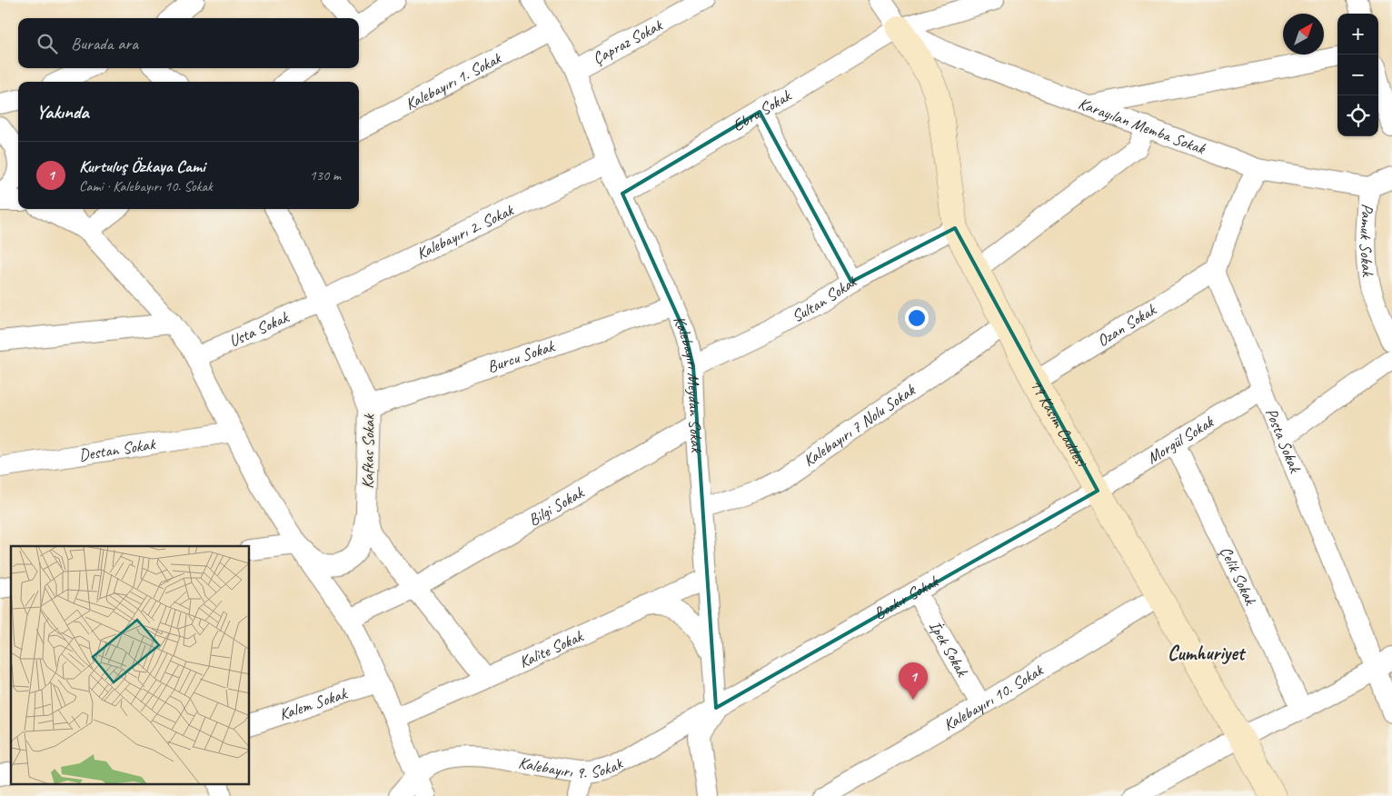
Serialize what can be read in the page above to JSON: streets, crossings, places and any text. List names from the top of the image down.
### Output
{
  "streets": {
    "street": [
      "Çapraz Sokak",
      "Kalebayırı 1. Sokak",
      "Ebru Sokak",
      "Karayılan Memba Sokak",
      "Kalebayırı 2. Sokak",
      "Pamuk Sokak",
      "Sultan Sokak",
      "Ozan Sokak",
      "Usta Sokak",
      "Burcu Sokak",
      "Kalebayırı Meydan Sokak",
      "19 Kasım Caddesi",
      "Kalebayırı 7 Nolu Sokak",
      "Morgül Sokak",
      "Posta Sokak",
      "Destan Sokak",
      "Kafkas Sokak",
      "Bilgi Sokak",
      "Çelik Sokak",
      "Bozkır Sokak",
      "Kalite Sokak",
      "İpek Sokak",
      "Kalebayırı 10. Sokak",
      "Kalem Sokak",
      "Kalebayırı 9. Sokak"
    ]
  },
  "crossings": [
    ["Çapraz Sokak", "Kalebayırı Meydan Sokak"],
    ["Kalebayırı 1. Sokak", "Kalebayırı Meydan Sokak"],
    ["Ebru Sokak", "Karayılan Memba Sokak"],
    ["Ebru Sokak", "Kalebayırı Meydan Sokak"],
    ["Ebru Sokak", "19 Kasım Caddesi"],
    ["Karayılan Memba Sokak", "Pamuk Sokak"],
    ["Karayılan Memba Sokak", "19 Kasım Caddesi"],
    ["Kalebayırı 2. Sokak", "Usta Sokak"],
    ["Kalebayırı 2. Sokak", "Kalebayırı Meydan Sokak"],
    ["Kalebayırı 2. Sokak", "Kafkas Sokak"],
    ["Sultan Sokak", "Kalebayırı Meydan Sokak"],
    ["Sultan Sokak", "19 Kasım Caddesi"],
    ["Ozan Sokak", "19 Kasım Caddesi"],
    ["Ozan Sokak", "Posta Sokak"],
    ["Usta Sokak", "Kafkas Sokak"],
    ["Burcu Sokak", "Kalebayırı Meydan Sokak"],
    ["Burcu Sokak", "Kafkas Sokak"],
    ["Kalebayırı Meydan Sokak", "Kalebayırı 7 Nolu Sokak"],
    ["Kalebayırı Meydan Sokak", "Bilgi Sokak"],
    ["Kalebayırı Meydan Sokak", "Bozkır Sokak"],
    ["Kalebayırı Meydan Sokak", "Kalite Sokak"],
    ["Kalebayırı Meydan Sokak", "Kalebayırı 9. Sokak"],
    ["19 Kasım Caddesi", "Kalebayırı 7 Nolu Sokak"],
    ["19 Kasım Caddesi", "Morgül Sokak"],
    ["19 Kasım Caddesi", "Bozkır Sokak"],
    ["19 Kasım Caddesi", "Kalebayırı 10. Sokak"],
    ["Morgül Sokak", "Posta Sokak"],
    ["Morgül Sokak", "Çelik Sokak"],
    ["Morgül Sokak", "Bozkır Sokak"],
    ["Kafkas Sokak", "Bilgi Sokak"],
    ["Kafkas Sokak", "Kalite Sokak"],
    ["Bozkır Sokak", "İpek Sokak"],
    ["Bozkır Sokak", "Kalebayırı 9. Sokak"],
    ["İpek Sokak", "Kalebayırı 10. Sokak"]
  ],
  "districts": ["Cumhuriyet"],
  "north": "top right",
  "page": {
    "map_buttons": ["+", "−"],
    "search": "Burada ara",
    "heading": "Yakında",
    "list": [
      {
        "mark": "1",
        "name": "Kurtuluş Özkaya Cami",
        "note": "Cami · Kalebayırı 10. Sokak",
        "value": "130 m"
      }
    ],
    "pins": "1"
  }
}
